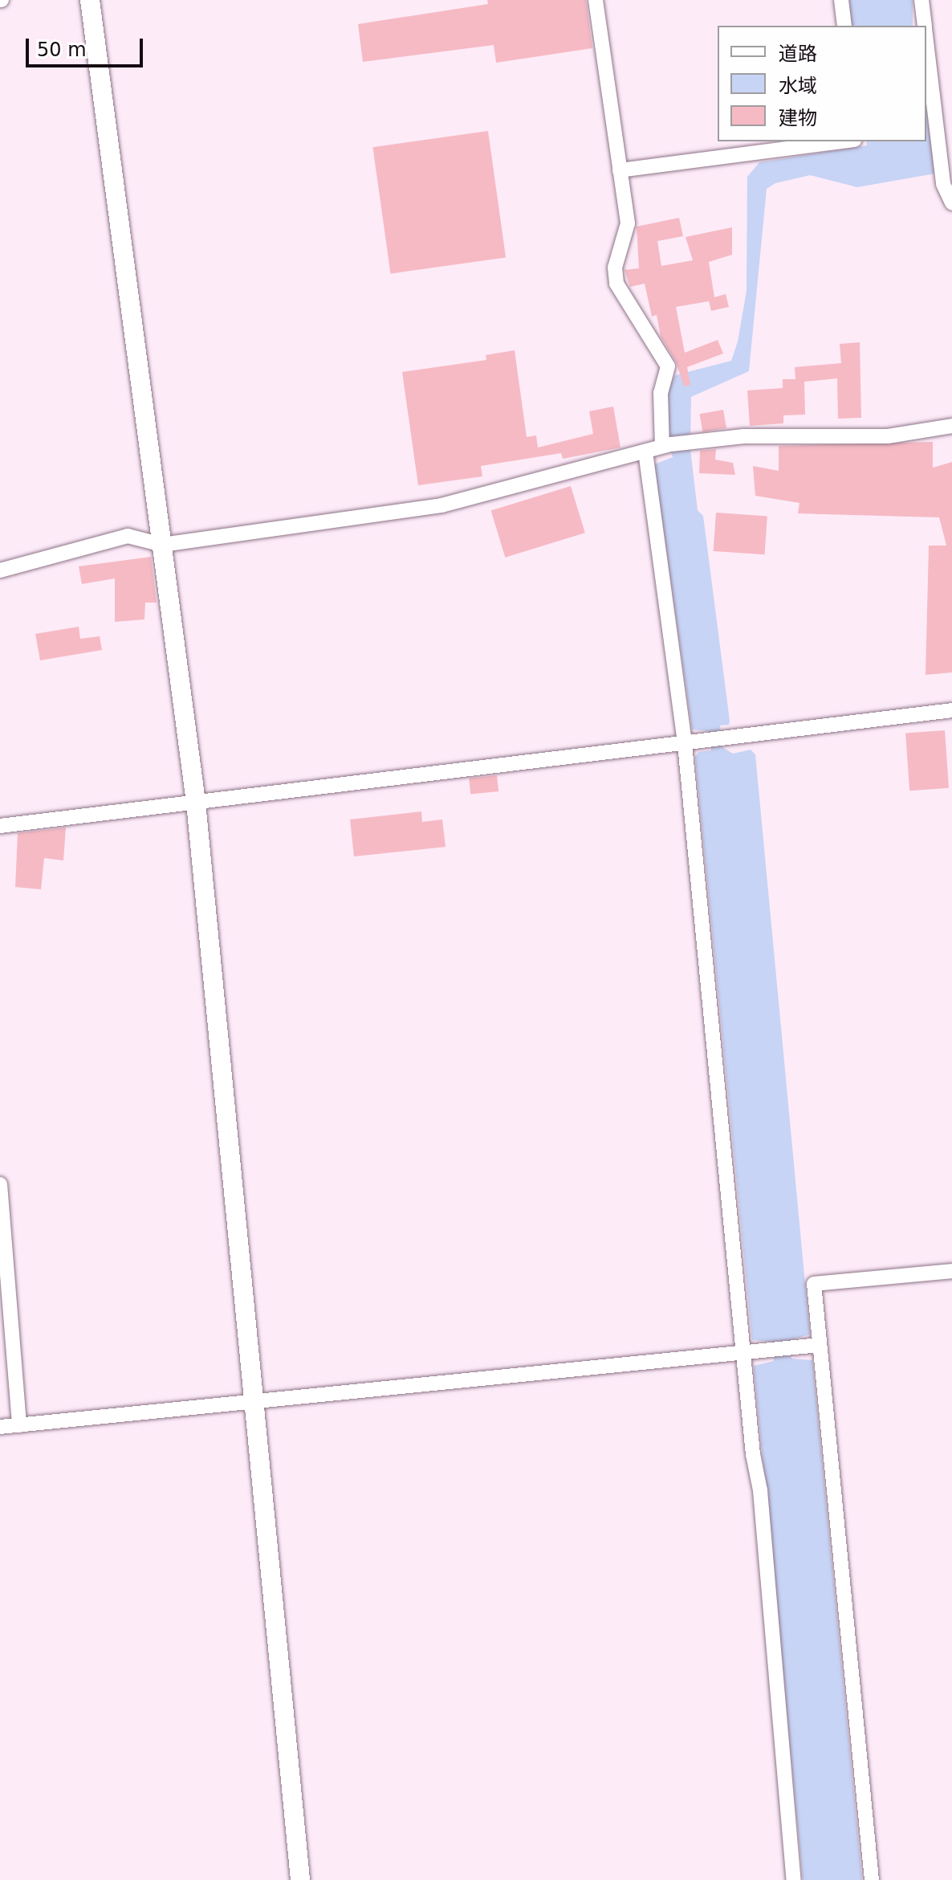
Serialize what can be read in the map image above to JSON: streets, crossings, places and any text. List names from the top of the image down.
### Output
{
  "legend": ["道路", "水域", "建物"],
  "scale_bar": "50 m"
}
